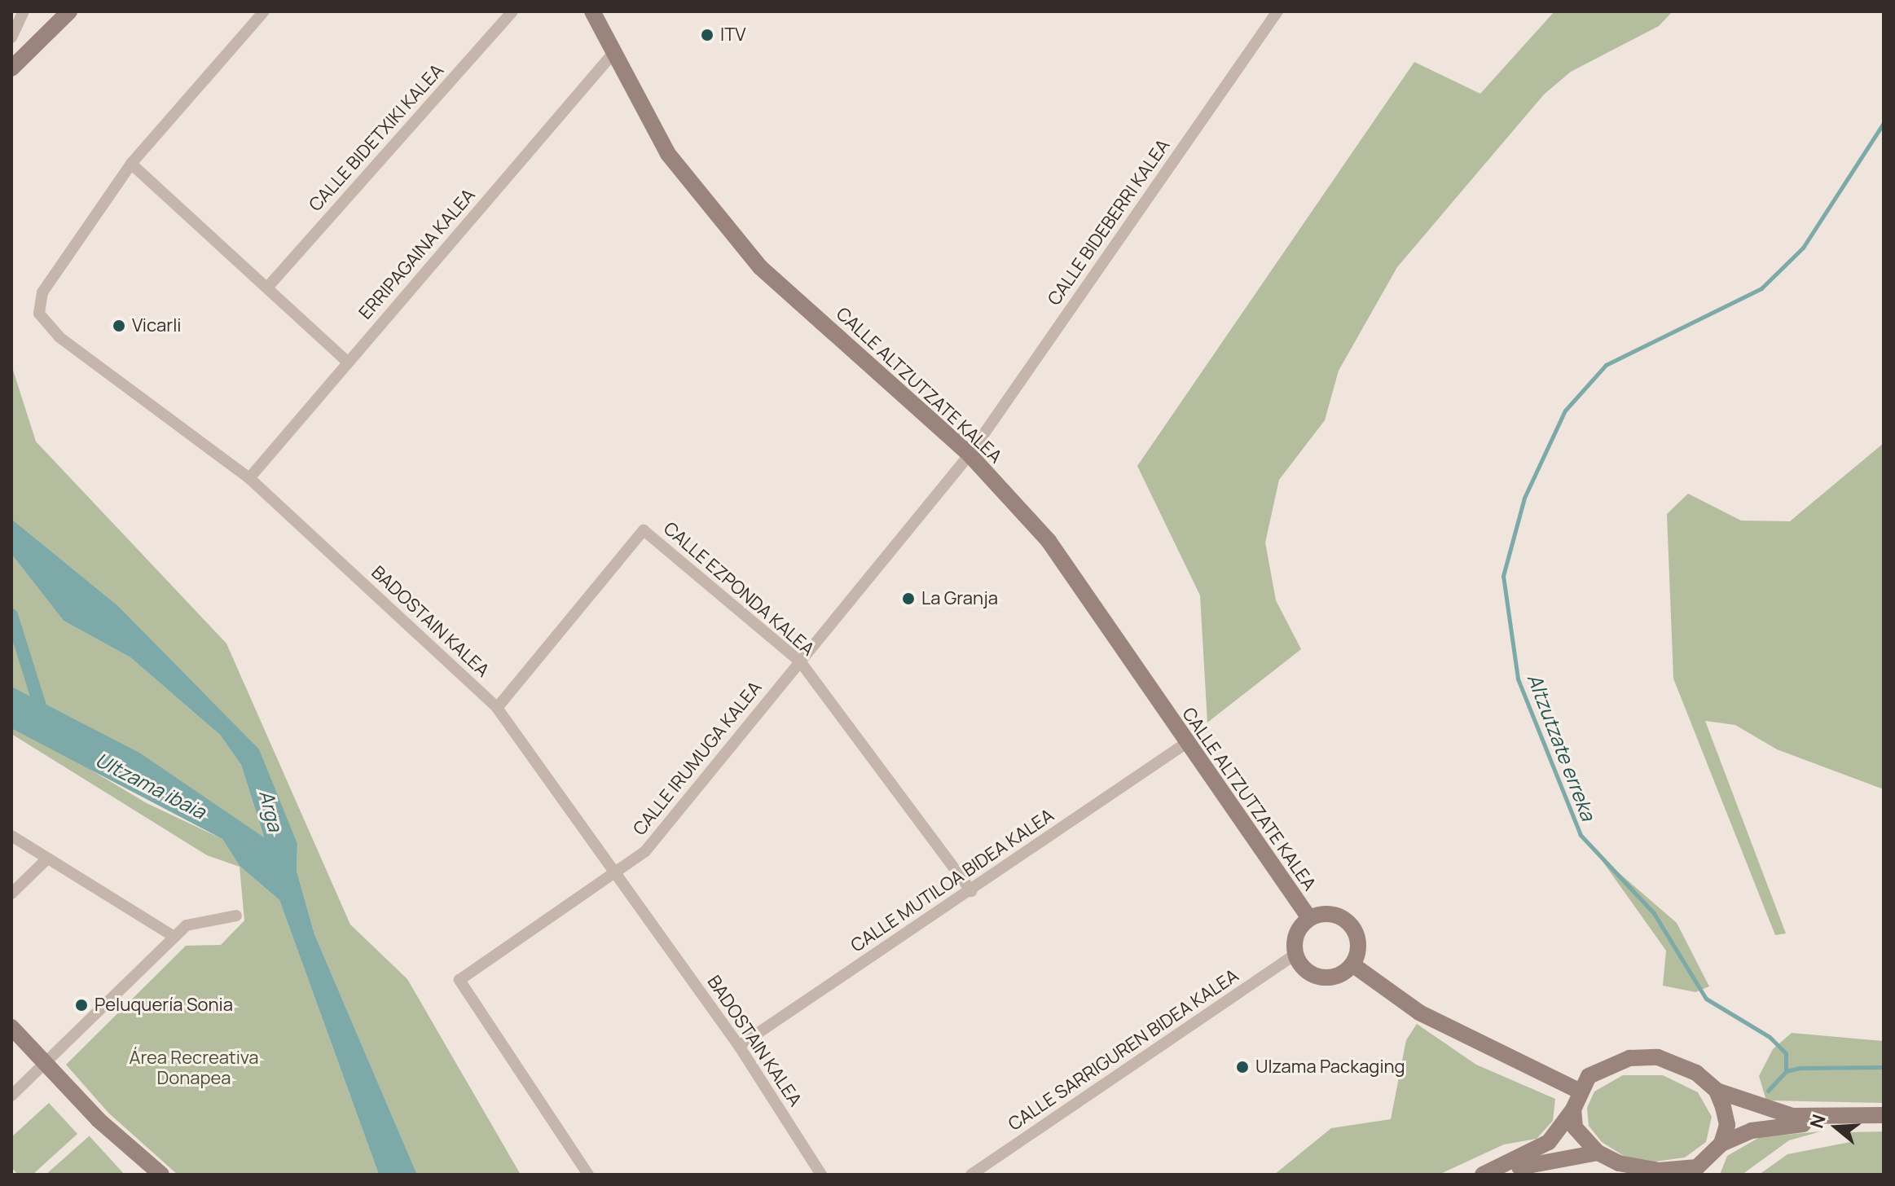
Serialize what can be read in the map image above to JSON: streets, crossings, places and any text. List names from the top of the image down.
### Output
{
  "streets": {
    "main road": ["CALLE ALTZUTZATE KALEA"],
    "street": [
      "CALLE BIDETXIKI KALEA",
      "CALLE BIDEBERRI KALEA",
      "ERRIPAGAINA KALEA",
      "CALLE EZPONDA KALEA",
      "BADOSTAIN KALEA",
      "CALLE IRUMUGA KALEA",
      "CALLE MUTILOA BIDEA KALEA",
      "CALLE SARRIGUREN BIDEA KALEA"
    ]
  },
  "crossings": [
    ["CALLE BIDEBERRI KALEA", "CALLE ALTZUTZATE KALEA"],
    ["CALLE BIDEBERRI KALEA", "CALLE IRUMUGA KALEA"],
    ["ERRIPAGAINA KALEA", "CALLE ALTZUTZATE KALEA"],
    ["ERRIPAGAINA KALEA", "BADOSTAIN KALEA"],
    ["CALLE ALTZUTZATE KALEA", "CALLE IRUMUGA KALEA"],
    ["CALLE ALTZUTZATE KALEA", "CALLE MUTILOA BIDEA KALEA"],
    ["CALLE ALTZUTZATE KALEA", "CALLE SARRIGUREN BIDEA KALEA"],
    ["CALLE EZPONDA KALEA", "BADOSTAIN KALEA"],
    ["CALLE EZPONDA KALEA", "CALLE IRUMUGA KALEA"],
    ["CALLE EZPONDA KALEA", "CALLE MUTILOA BIDEA KALEA"],
    ["BADOSTAIN KALEA", "CALLE IRUMUGA KALEA"],
    ["BADOSTAIN KALEA", "CALLE MUTILOA BIDEA KALEA"]
  ],
  "water": ["Altzutzate erreka", "Ultzama ibaia", "Arga"],
  "parks": ["Área Recreativa Donapea"],
  "places": [
    "ITV",
    "Vicarli",
    "La Granja",
    "Peluquería Sonia",
    "Ulzama Packaging"
  ],
  "north": "left"
}
